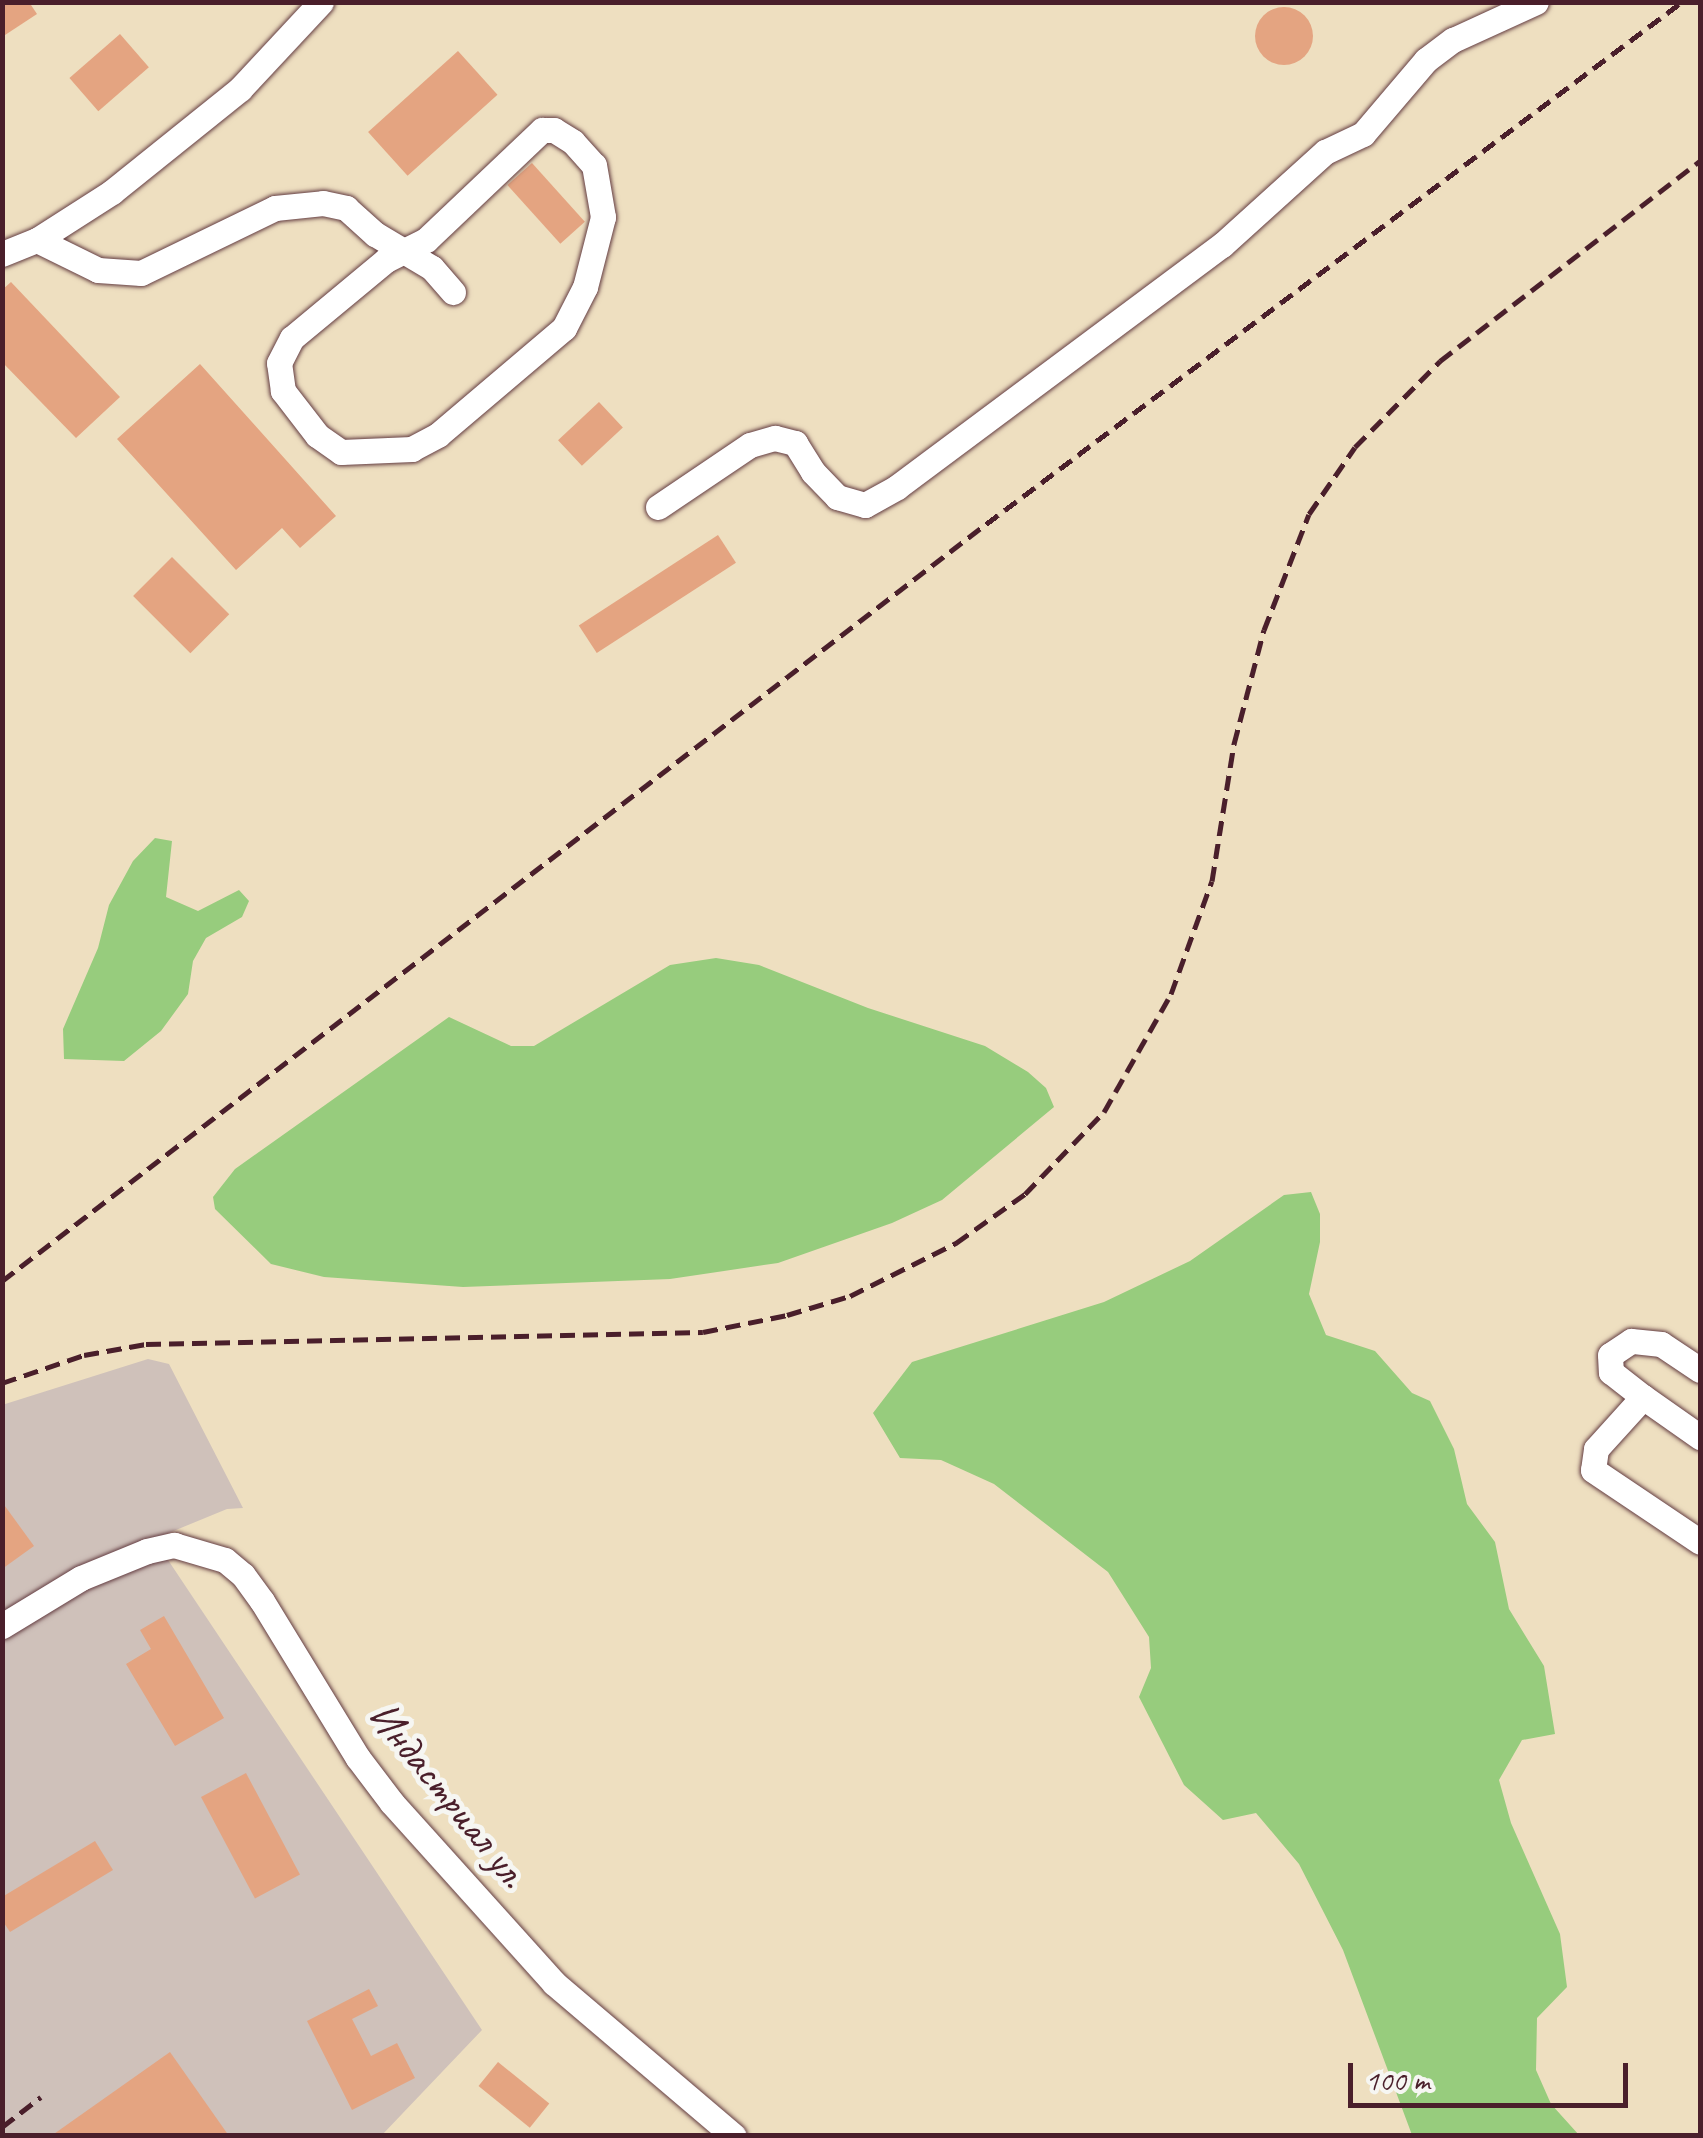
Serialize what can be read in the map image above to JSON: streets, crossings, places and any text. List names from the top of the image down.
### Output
{
  "streets": {
    "lane": ["Индастриал ул."]
  },
  "scale_bar": "100 m"
}
